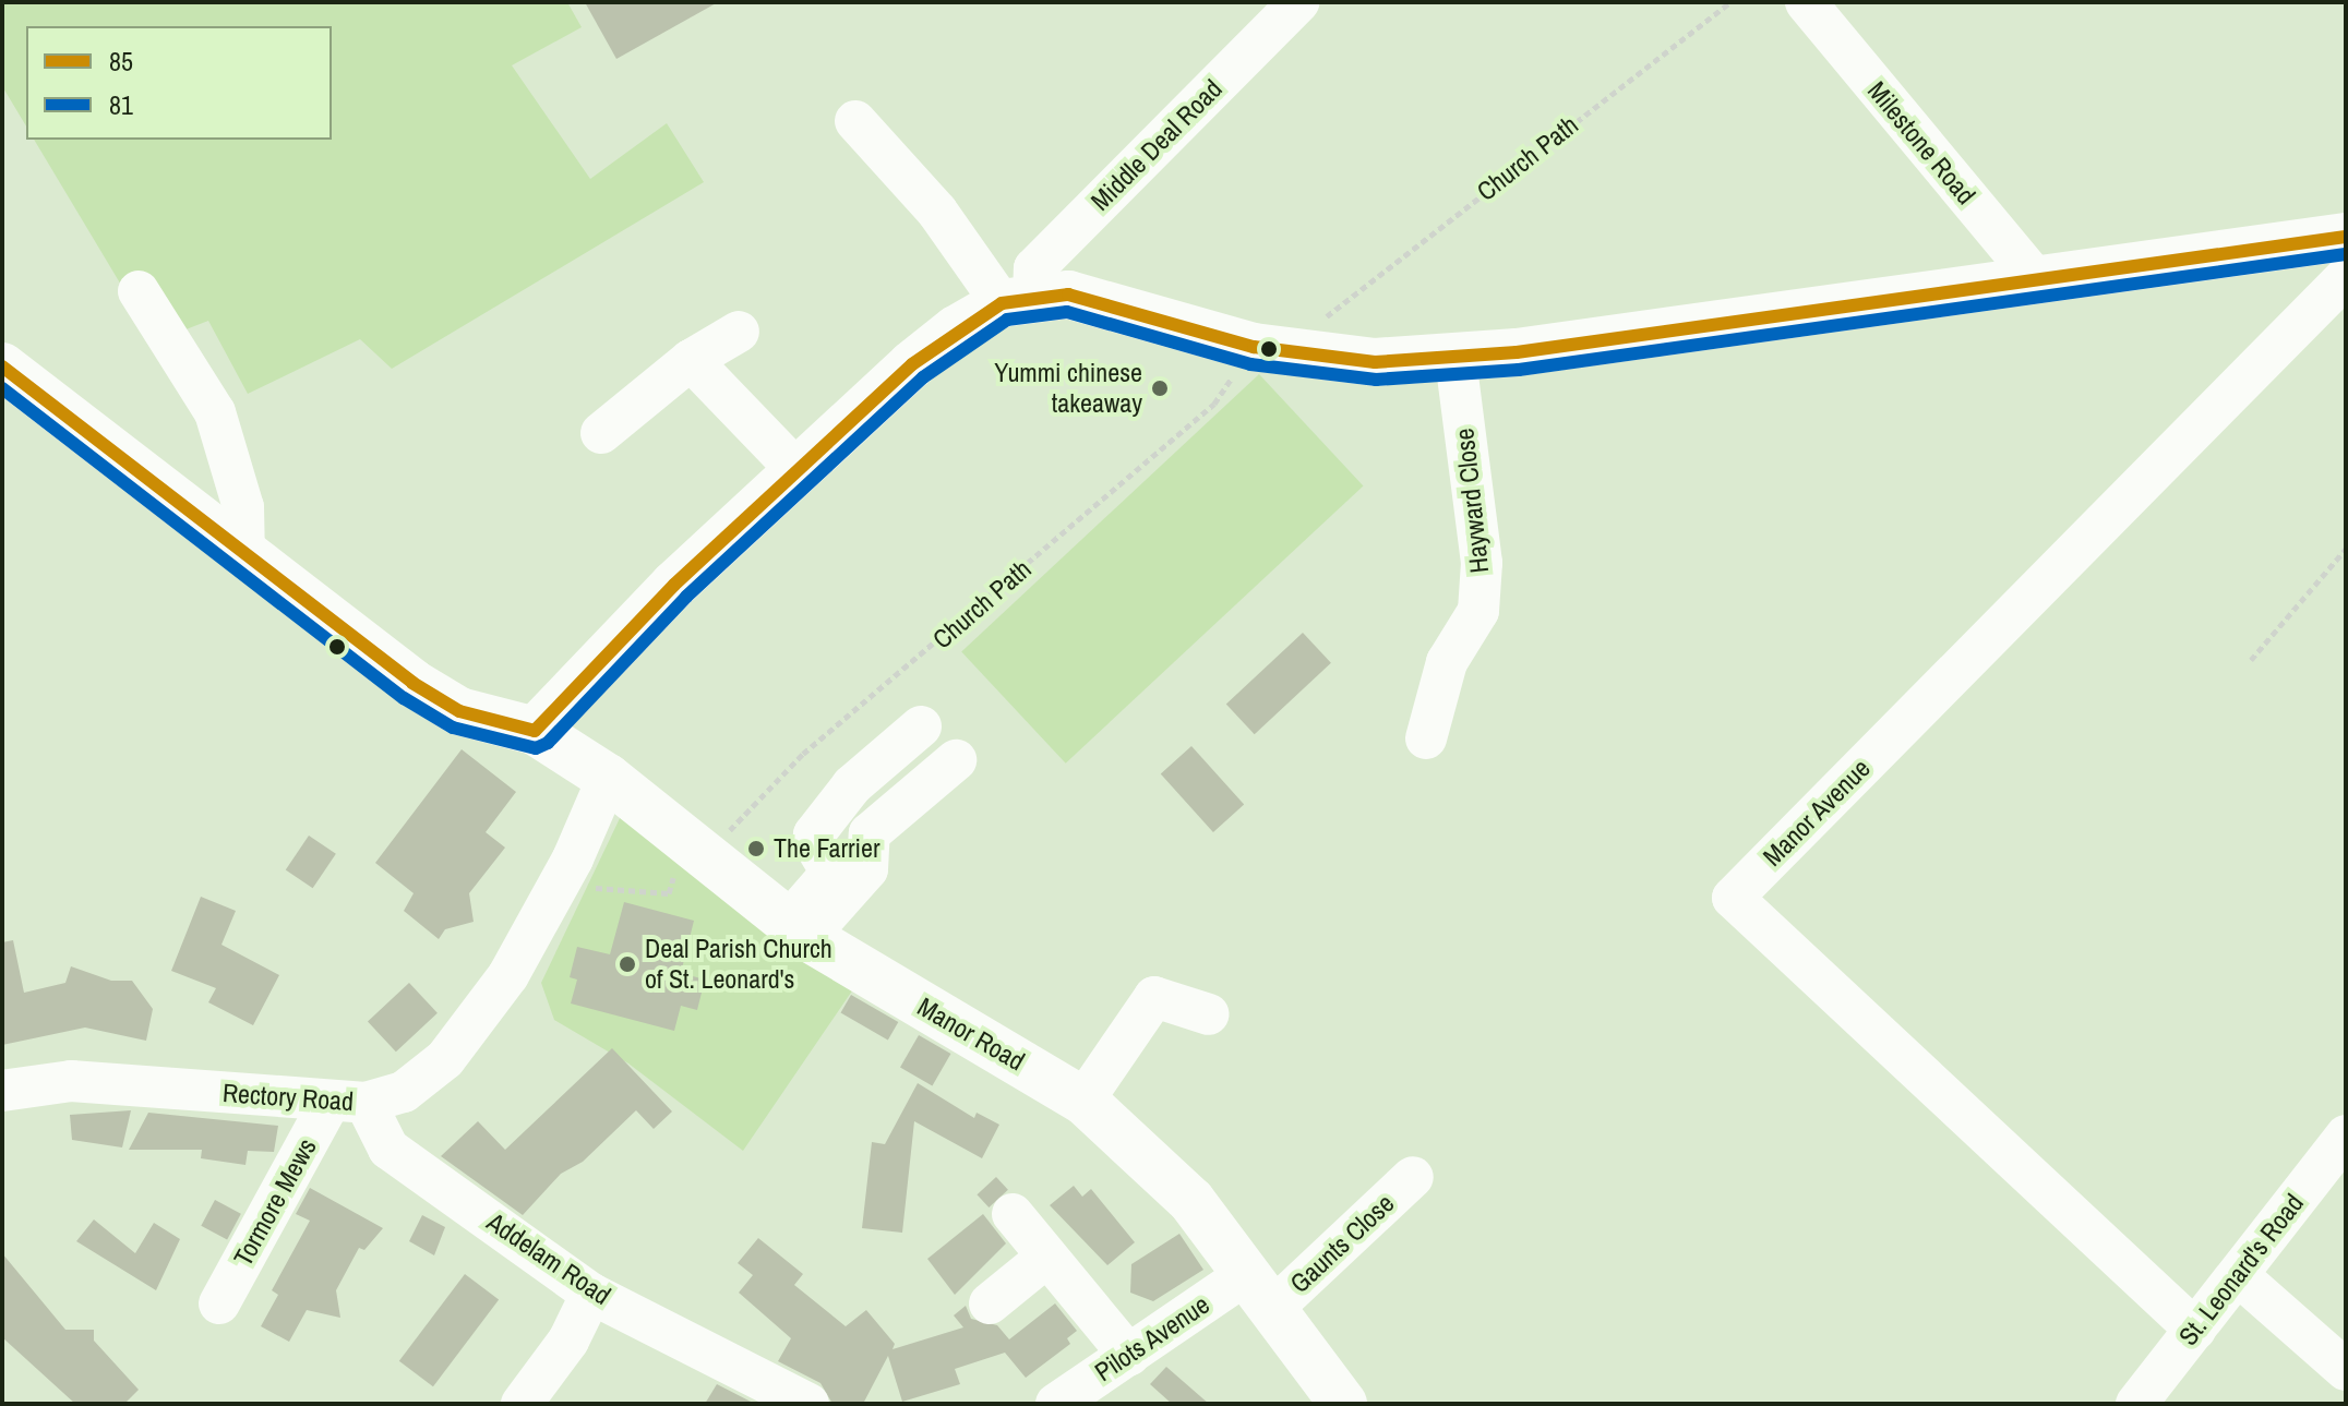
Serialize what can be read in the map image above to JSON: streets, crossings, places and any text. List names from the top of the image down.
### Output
{
  "streets": {
    "main road": ["Manor Road"],
    "street": [
      "Milestone Road",
      "Middle Deal Road",
      "Hayward Close",
      "Manor Avenue",
      "Rectory Road",
      "Tormore Mews",
      "Gaunts Close",
      "Addelam Road",
      "St. Leonard's Road",
      "Pilots Avenue"
    ],
    "path": ["Church Path"]
  },
  "crossings": [
    ["Church Path", "Manor Road"],
    ["Manor Avenue", "St. Leonard's Road"],
    ["Manor Road", "Rectory Road"],
    ["Manor Road", "Gaunts Close"],
    ["Manor Road", "Pilots Avenue"],
    ["Rectory Road", "Tormore Mews"],
    ["Rectory Road", "Addelam Road"],
    ["Tormore Mews", "Addelam Road"],
    ["Gaunts Close", "Pilots Avenue"]
  ],
  "places": ["Yummi chinese takeaway", "The Farrier", "Deal Parish Church of St. Leonard's"],
  "lines": ["transit line 85", "transit line 81"],
  "legend": ["85", "81"]
}
